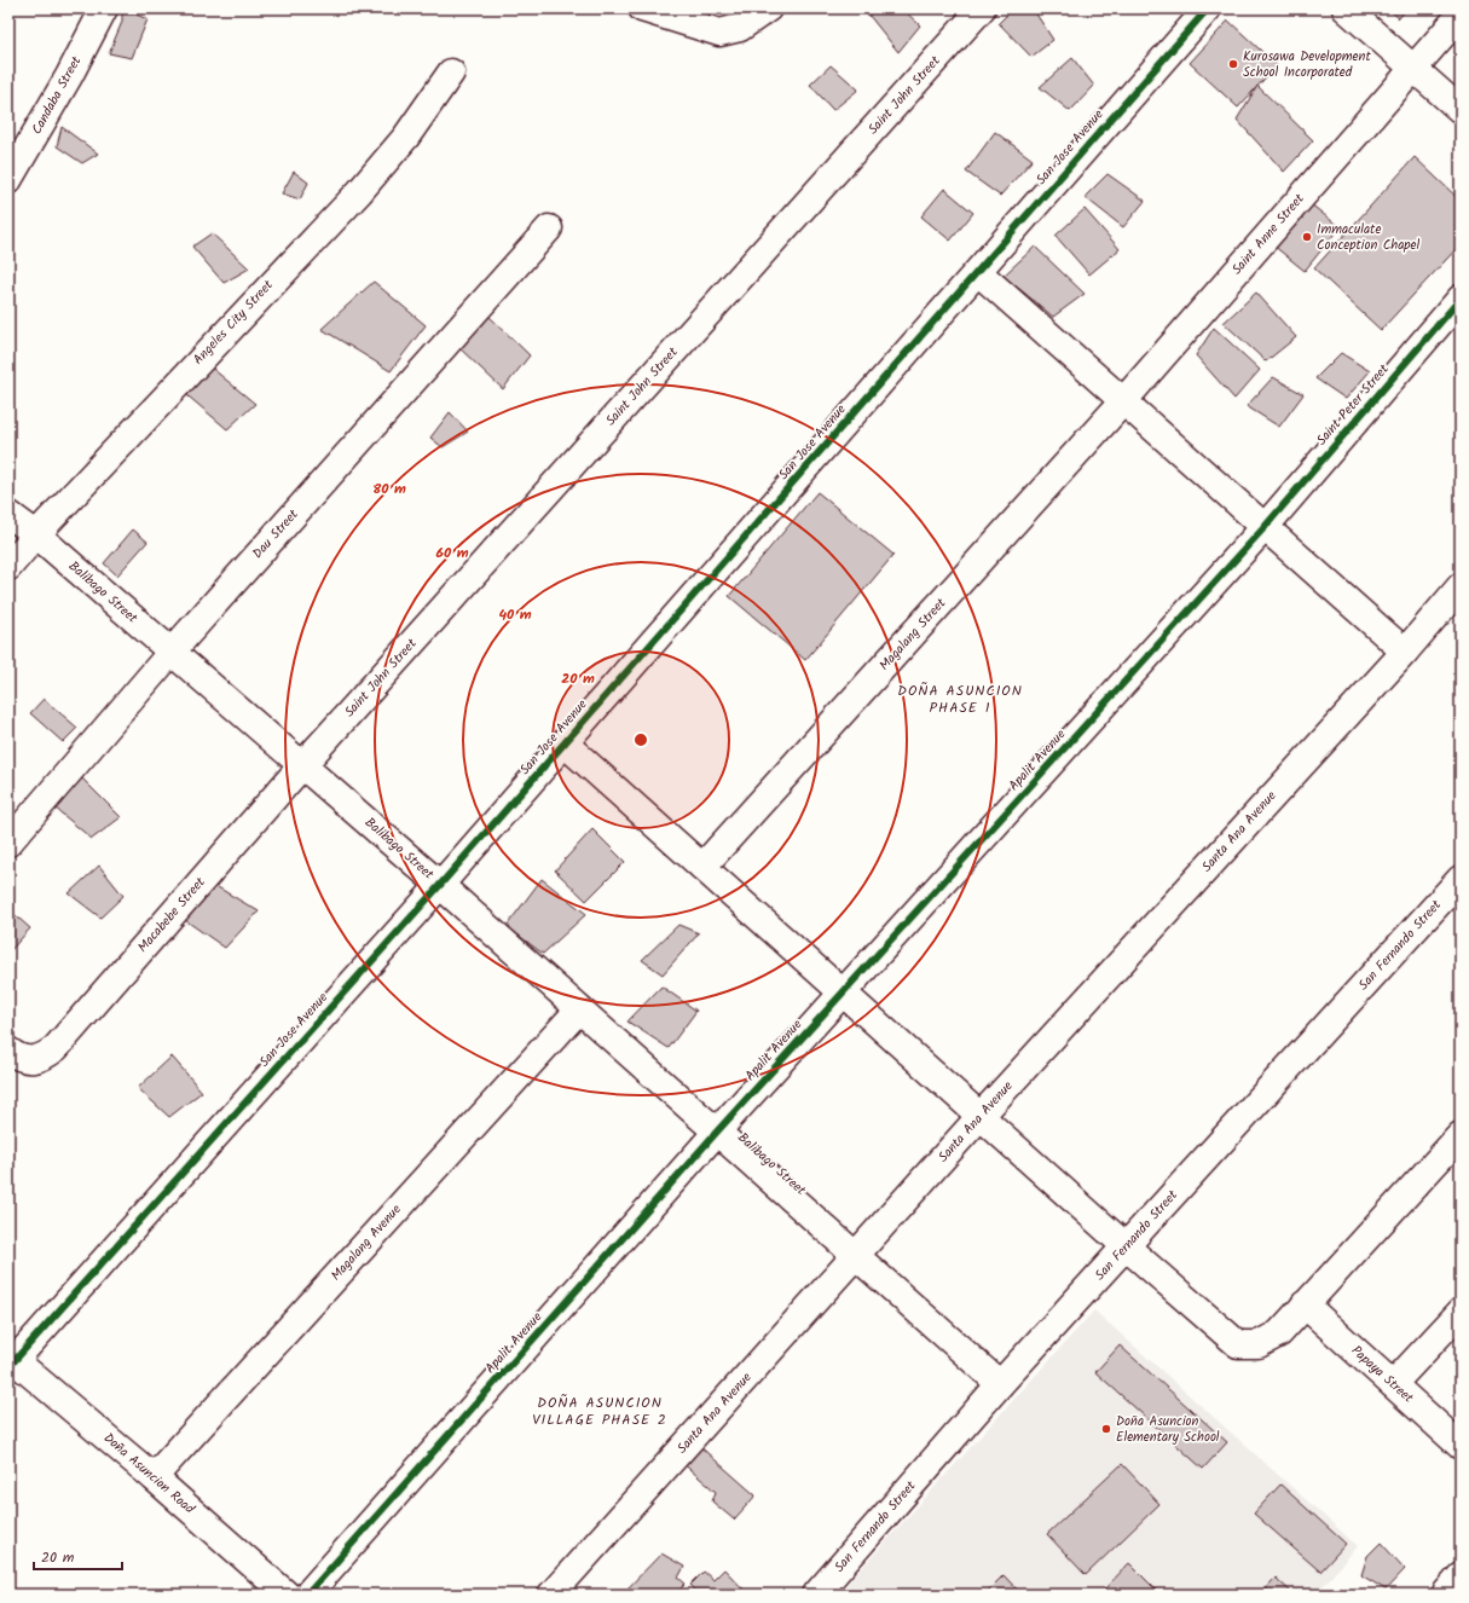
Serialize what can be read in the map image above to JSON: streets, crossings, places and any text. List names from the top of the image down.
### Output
{
  "streets": {
    "street": [
      "Candaba Street",
      "Saint John Street",
      "San Jose Avenue",
      "Saint Anne Street",
      "Angeles City Street",
      "Saint Peter Street",
      "Dau Street",
      "Balibago Street",
      "Magalang Street",
      "Apalit Avenue",
      "Santa Ana Avenue",
      "Macabebe Street",
      "San Fernando Street",
      "Magalang Avenue",
      "Papaya Street",
      "Doña Asuncion Road"
    ]
  },
  "crossings": [
    ["Saint John Street", "Balibago Street"],
    ["Saint John Street", "Macabebe Street"],
    ["San Jose Avenue", "Balibago Street"],
    ["San Jose Avenue", "Doña Asuncion Road"],
    ["Saint Anne Street", "Magalang Street"],
    ["Angeles City Street", "Balibago Street"],
    ["Saint Peter Street", "Apalit Avenue"],
    ["Dau Street", "Balibago Street"],
    ["Balibago Street", "Apalit Avenue"],
    ["Balibago Street", "Santa Ana Avenue"],
    ["Balibago Street", "Macabebe Street"],
    ["Balibago Street", "San Fernando Street"],
    ["Balibago Street", "Magalang Avenue"],
    ["Magalang Avenue", "Doña Asuncion Road"]
  ],
  "districts": ["DOÑA ASUNCION PHASE 1", "DOÑA ASUNCION VILLAGE PHASE 2"],
  "places": ["Kurosawa Development School Incorporated", "Immaculate Conception Chapel", "Doña Asuncion Elementary School"],
  "scale_bar": "20 m",
  "rings": [
    "80 m",
    "60 m",
    "40 m",
    "20 m"
  ]
}
